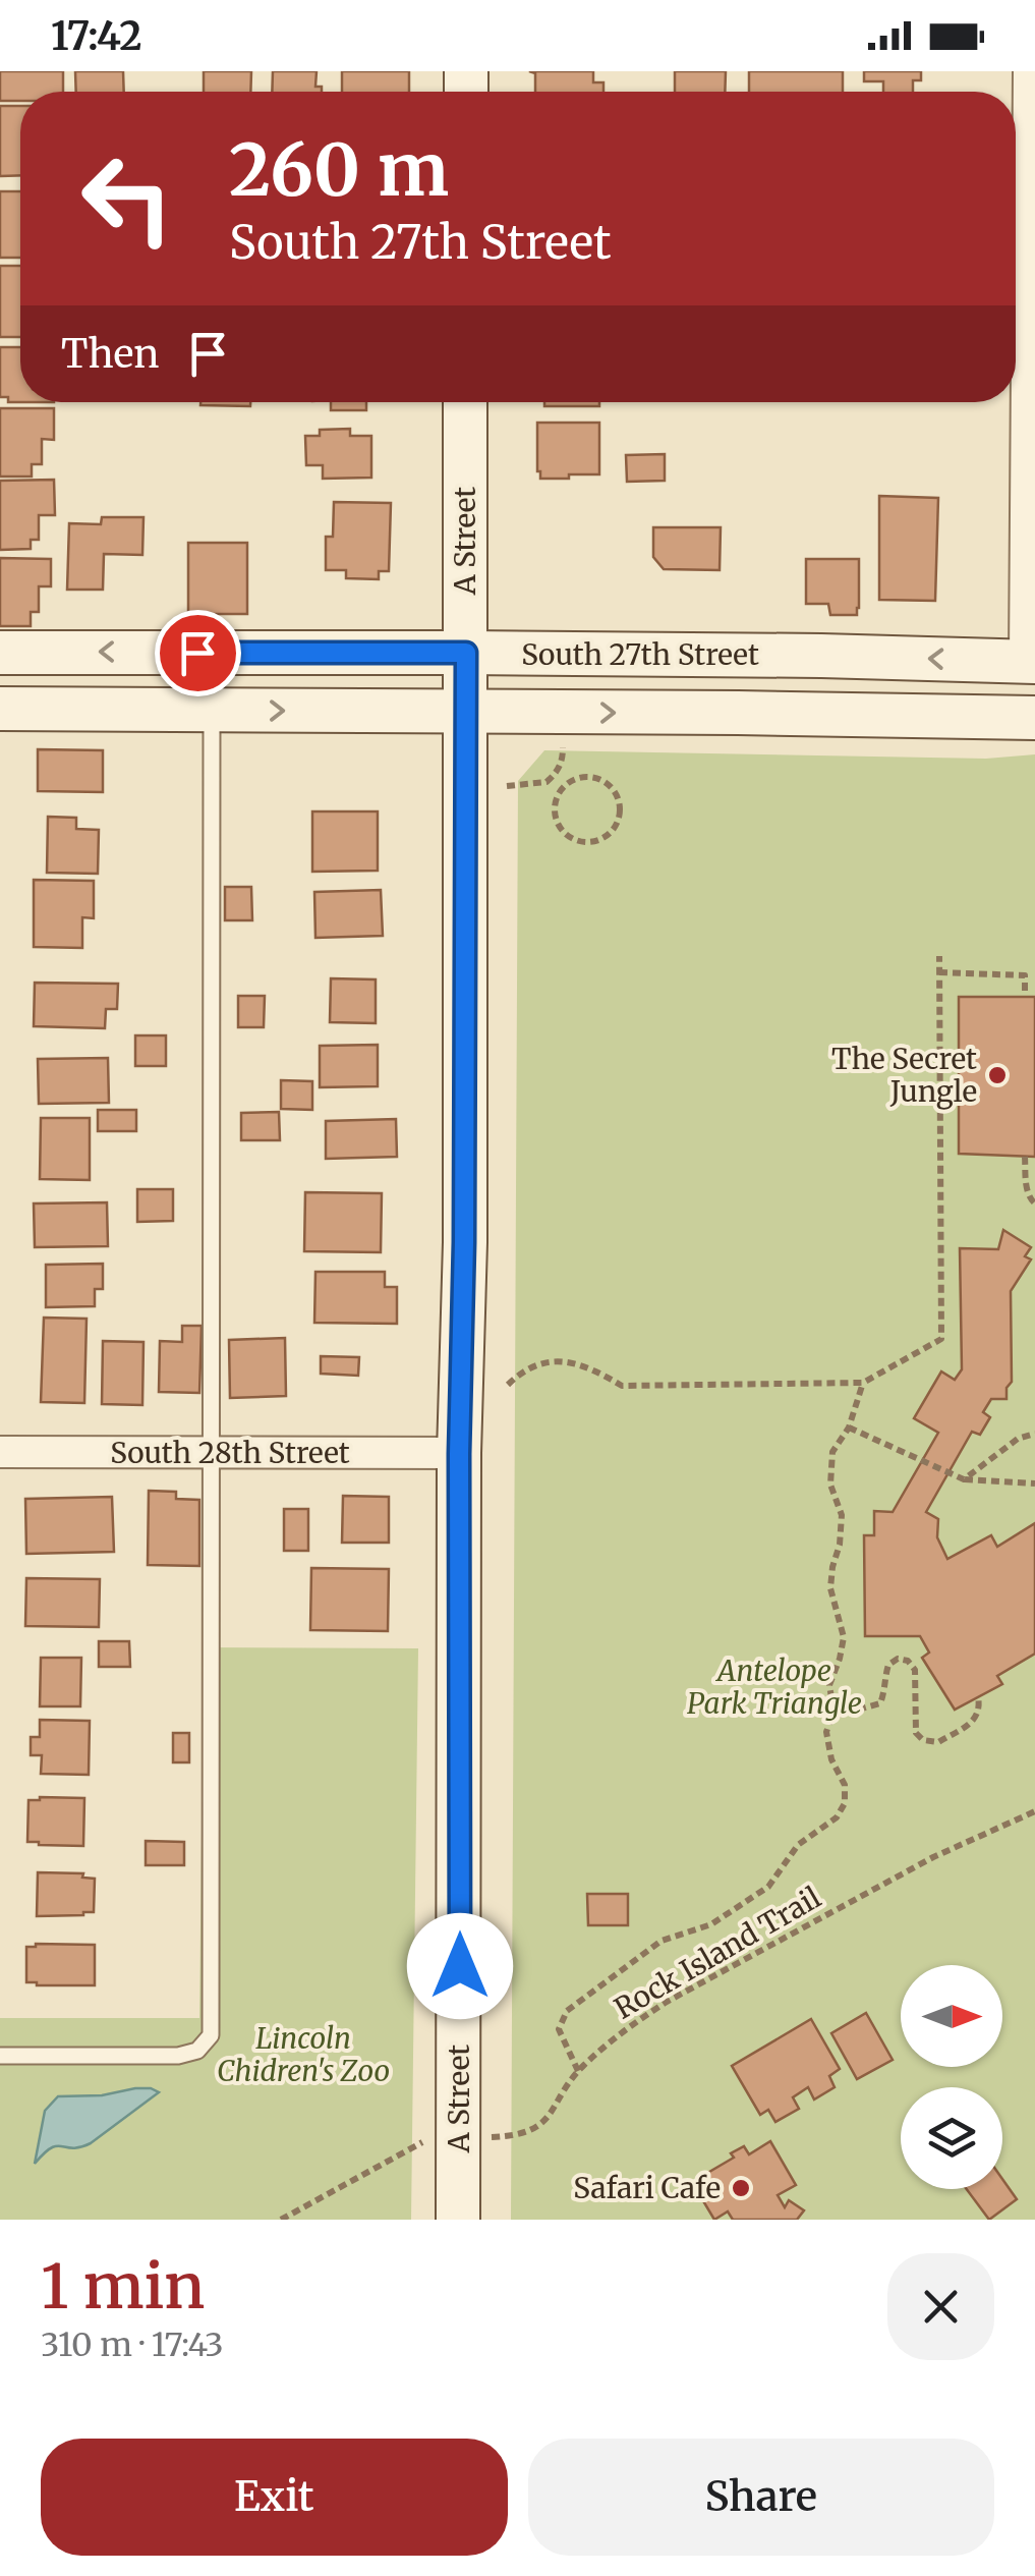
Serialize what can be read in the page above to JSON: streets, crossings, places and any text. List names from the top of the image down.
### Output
{
  "streets": {
    "main road": ["A Street", "South 27th Street"],
    "street": ["South 28th Street"],
    "path": ["Rock Island Trail"]
  },
  "crossings": [
    ["A Street", "South 27th Street"],
    ["A Street", "South 28th Street"],
    ["A Street", "Rock Island Trail"]
  ],
  "parks": ["Antelope Park Triangle", "Lincoln Chidren's Zoo"],
  "places": ["The Secret Jungle", "Safari Cafe"],
  "north": "right",
  "page": {
    "status": "17:42",
    "turn": ["260 m", "South 27th Street"],
    "then": "Then",
    "heading": ["1 min", "310 m · 17:43"],
    "buttons": ["Exit", "Share"]
  }
}
